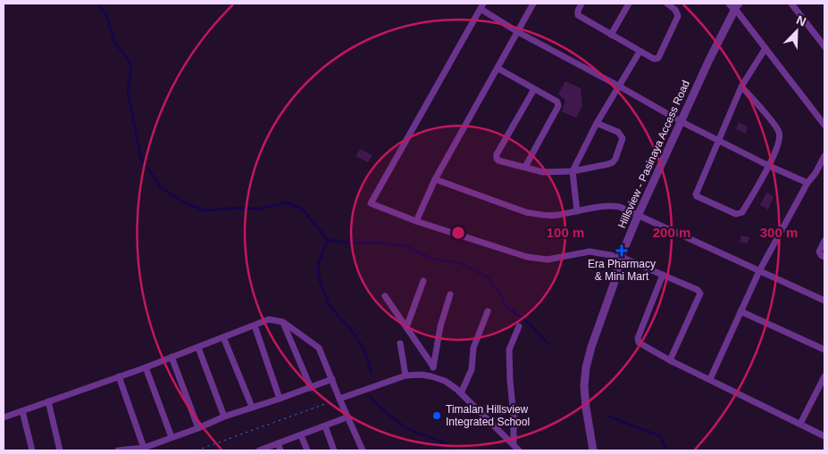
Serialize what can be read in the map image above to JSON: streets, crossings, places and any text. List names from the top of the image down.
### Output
{
  "streets": {
    "street": ["Hillsview - Pasinaya Access Road"]
  },
  "places": {
    "health": ["Era Pharmacy & Mini Mart"],
    "other": ["Timalan Hillsview Integrated School"]
  },
  "north": "top right",
  "rings": ["100 m", "200 m", "300 m"]
}
